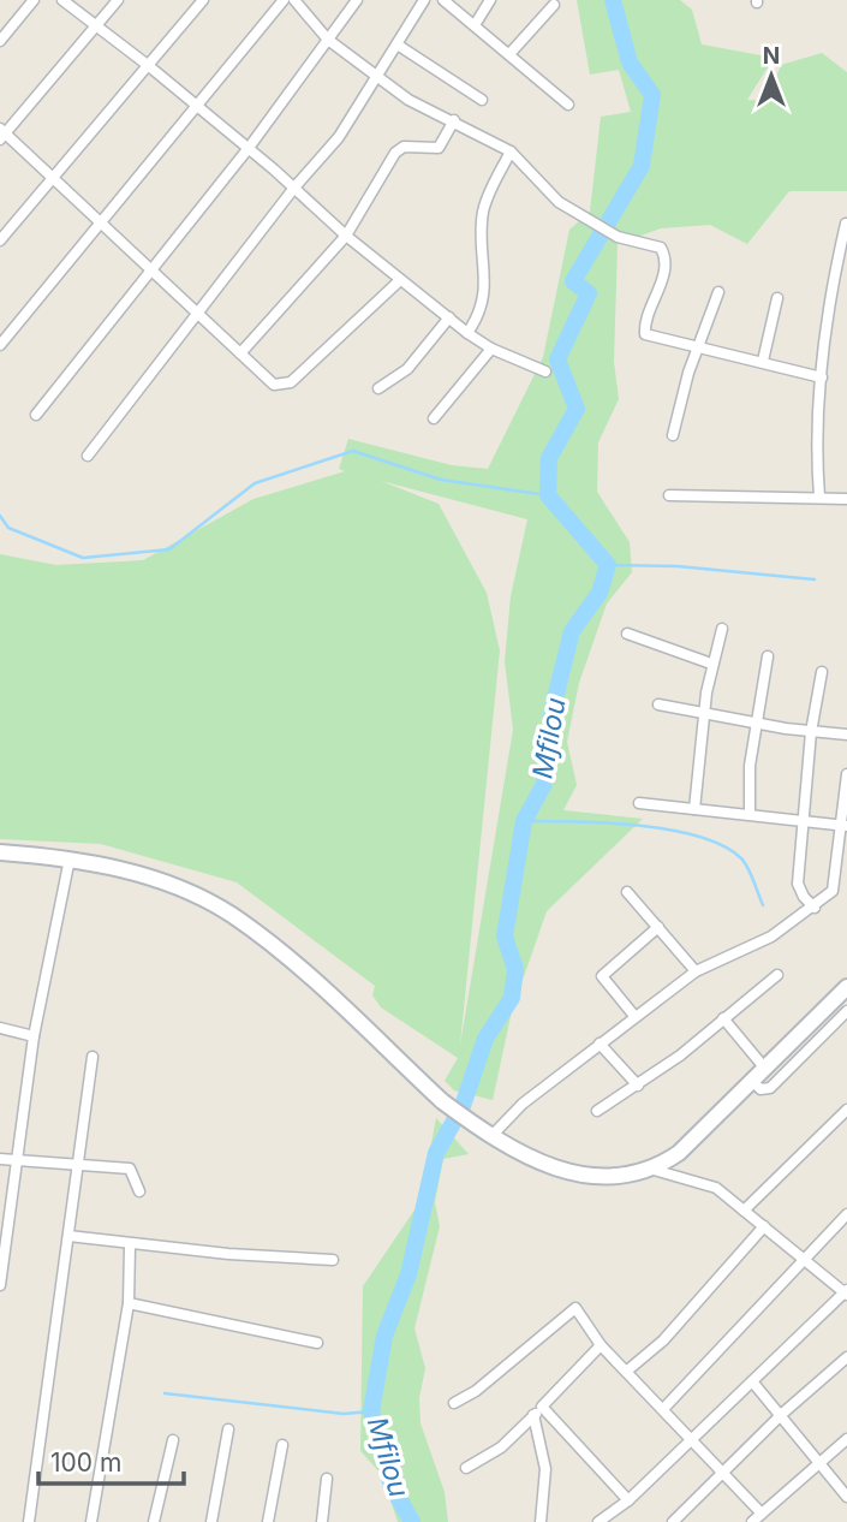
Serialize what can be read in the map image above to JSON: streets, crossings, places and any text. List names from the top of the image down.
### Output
{
  "water": ["Mfilou"],
  "scale_bar": "100 m",
  "north": "top"
}
